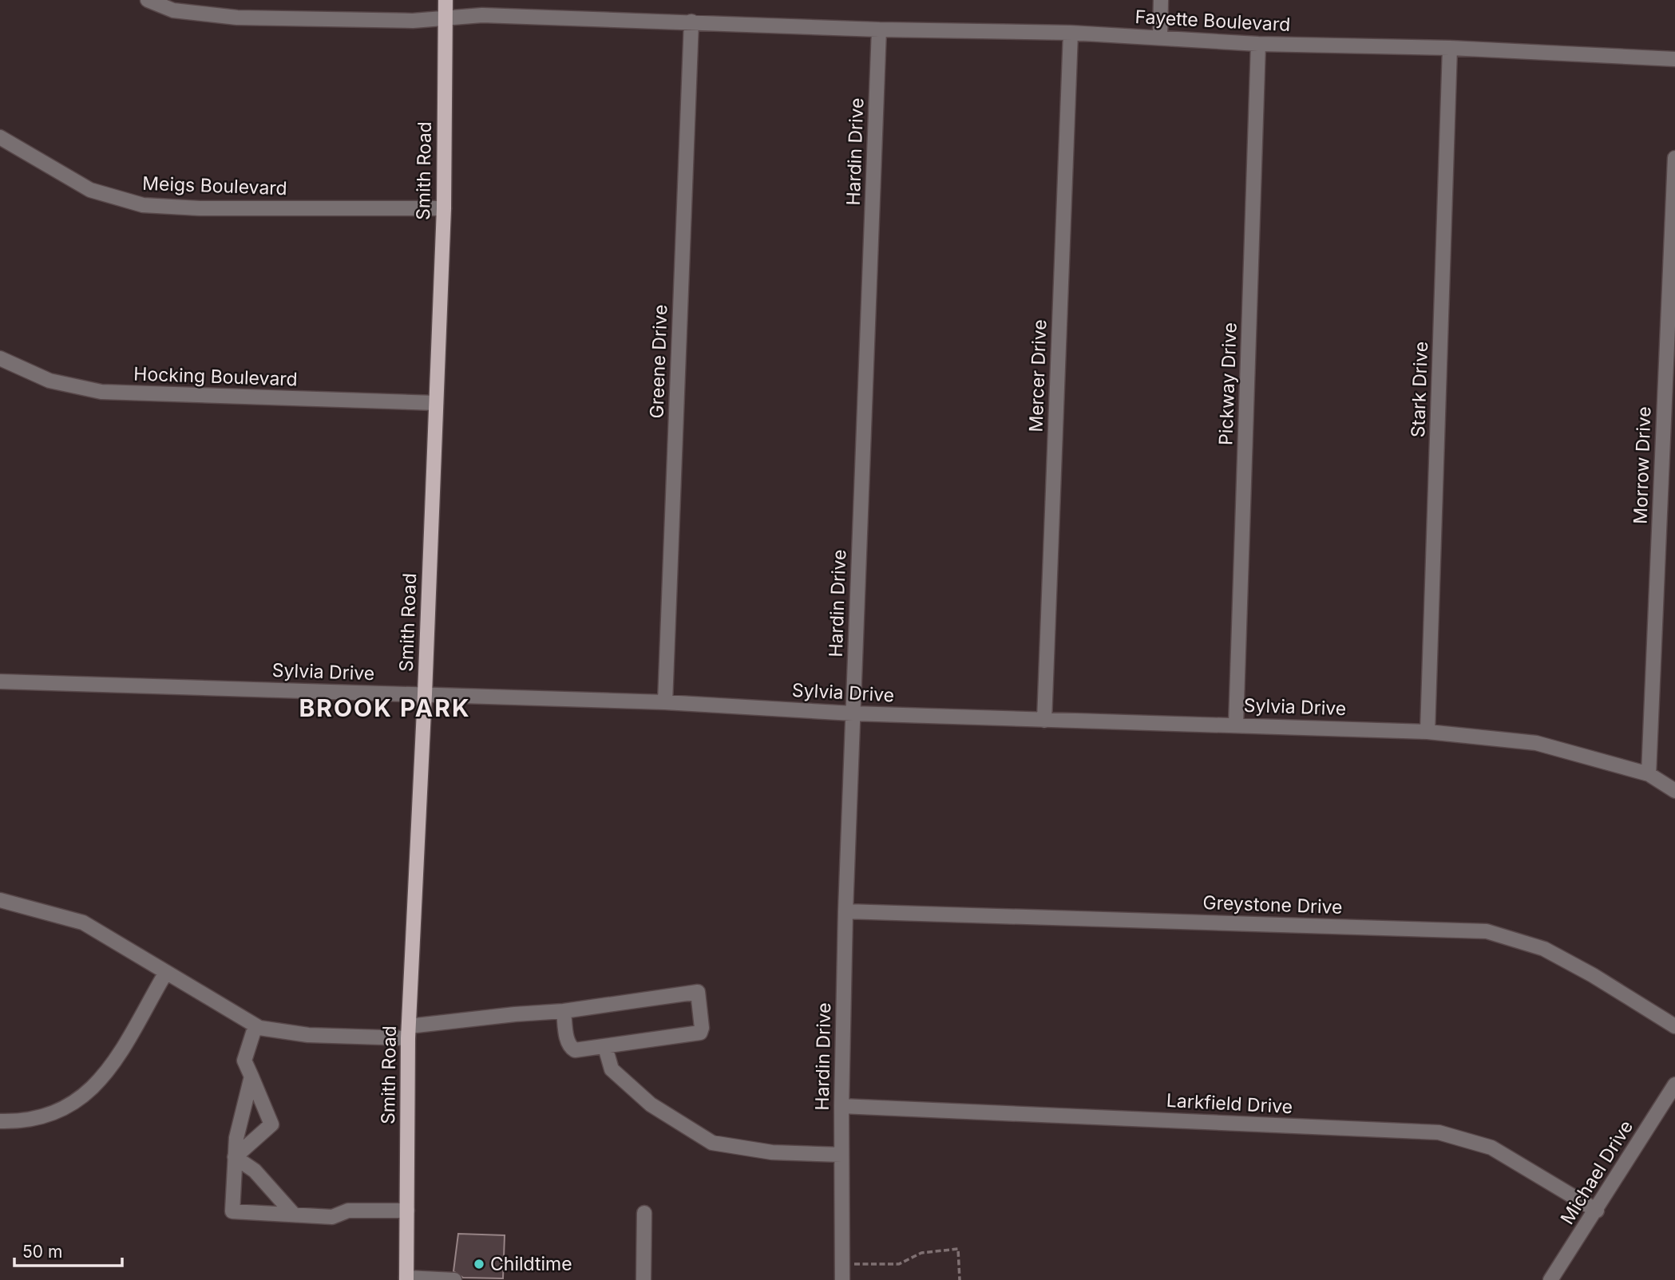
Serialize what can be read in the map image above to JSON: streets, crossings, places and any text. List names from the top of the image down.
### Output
{
  "streets": {
    "main road": ["Smith Road"],
    "street": [
      "Fayette Boulevard",
      "Hardin Drive",
      "Meigs Boulevard",
      "Greene Drive",
      "Mercer Drive",
      "Hocking Boulevard",
      "Pickway Drive",
      "Stark Drive",
      "Morrow Drive",
      "Sylvia Drive",
      "Greystone Drive",
      "Larkfield Drive",
      "Michael Drive"
    ]
  },
  "crossings": [
    ["Fayette Boulevard", "Hardin Drive"],
    ["Fayette Boulevard", "Smith Road"],
    ["Fayette Boulevard", "Greene Drive"],
    ["Fayette Boulevard", "Mercer Drive"],
    ["Fayette Boulevard", "Pickway Drive"],
    ["Fayette Boulevard", "Stark Drive"],
    ["Hardin Drive", "Sylvia Drive"],
    ["Hardin Drive", "Greystone Drive"],
    ["Hardin Drive", "Larkfield Drive"],
    ["Smith Road", "Meigs Boulevard"],
    ["Smith Road", "Hocking Boulevard"],
    ["Smith Road", "Sylvia Drive"],
    ["Greene Drive", "Sylvia Drive"],
    ["Mercer Drive", "Sylvia Drive"],
    ["Pickway Drive", "Sylvia Drive"],
    ["Stark Drive", "Sylvia Drive"],
    ["Morrow Drive", "Sylvia Drive"],
    ["Larkfield Drive", "Michael Drive"]
  ],
  "districts": ["BROOK PARK"],
  "places": ["Childtime"],
  "scale_bar": "50 m"
}
